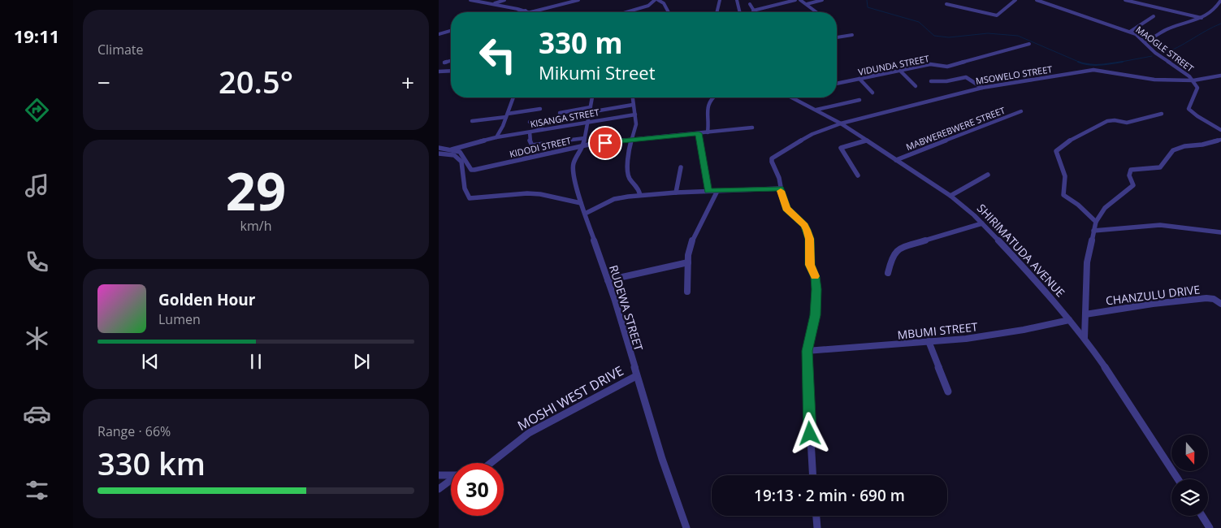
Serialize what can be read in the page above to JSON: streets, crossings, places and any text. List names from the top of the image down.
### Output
{
  "streets": {
    "street": [
      "MAOGLE STREET",
      "VIDUNDA STREET",
      "MSOWELO STREET",
      "KISANGA STREET",
      "MABWEREBWERE STREET",
      "KIDODI STREET",
      "SHIRIMATUDA AVENUE",
      "CHANZULU DRIVE",
      "RUDEWA STREET",
      "MBUMI STREET",
      "MOSHI WEST DRIVE"
    ]
  },
  "crossings": [
    ["MAOGLE STREET", "MSOWELO STREET"],
    ["MSOWELO STREET", "SHIRIMATUDA AVENUE"],
    ["KISANGA STREET", "KIDODI STREET"],
    ["KISANGA STREET", "RUDEWA STREET"],
    ["MABWEREBWERE STREET", "SHIRIMATUDA AVENUE"],
    ["KIDODI STREET", "RUDEWA STREET"],
    ["SHIRIMATUDA AVENUE", "MBUMI STREET"],
    ["RUDEWA STREET", "MOSHI WEST DRIVE"]
  ],
  "north": "bottom",
  "page": {
    "tabs": "19:11",
    "tile": [
      "Climate",
      ["29", "km/h"],
      ["Range · 66%", "330 km"]
    ],
    "turn": ["330 m", "Mikumi Street"],
    "heat": ["−", "20.5°", "+"],
    "song": ["Golden Hour", "Lumen"],
    "limit": "30",
    "trip": "19:13 · 2 min · 690 m"
  }
}
